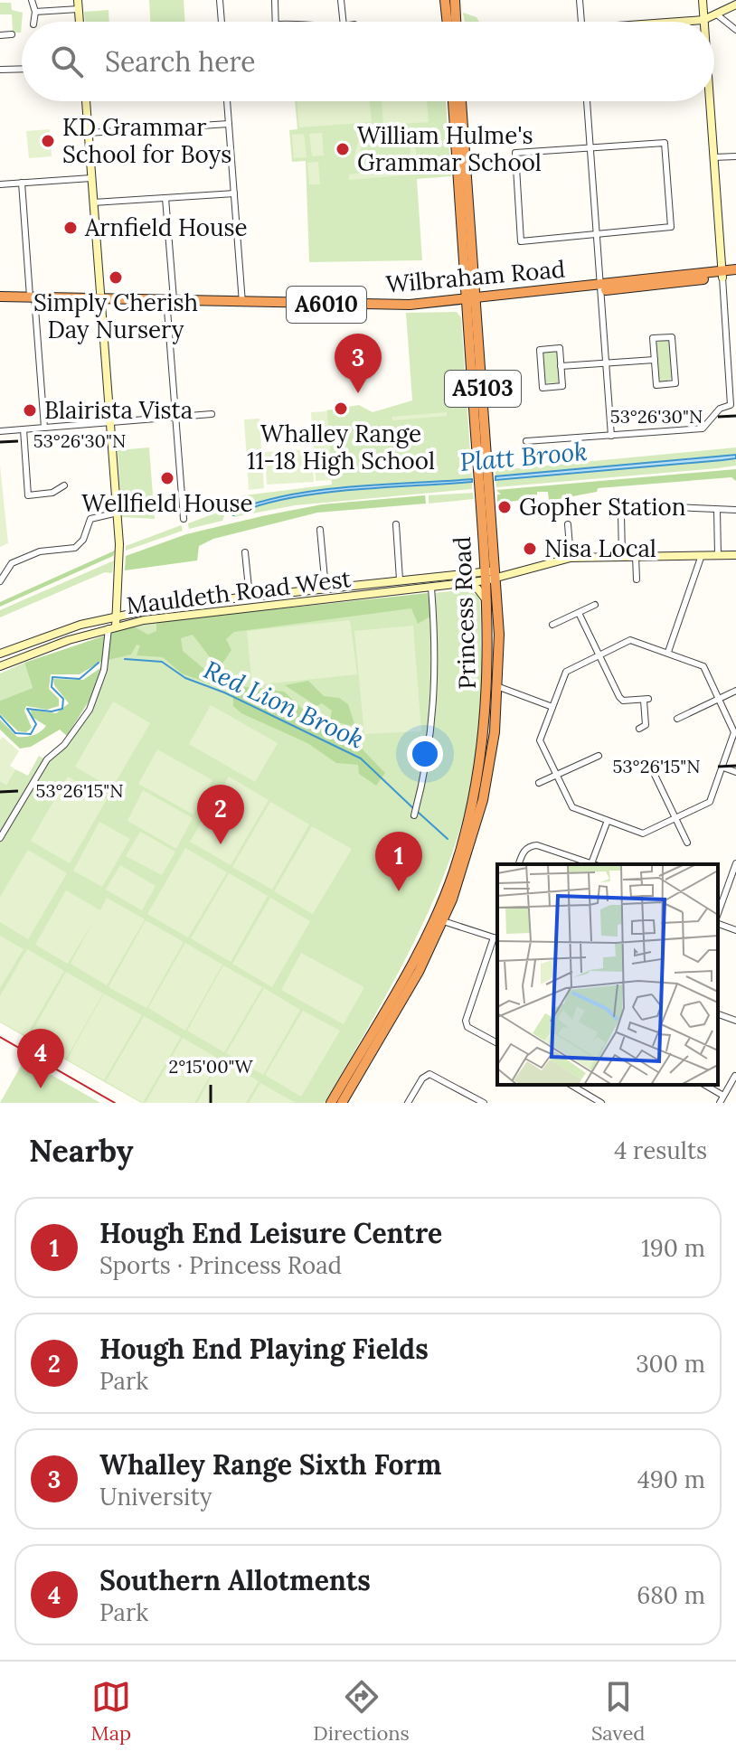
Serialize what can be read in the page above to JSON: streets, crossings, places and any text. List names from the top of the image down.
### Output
{
  "streets": {
    "highway": [
      "Wilbraham Road",
      "A6010",
      "A5103",
      "Princess Road"
    ],
    "street": ["Mauldeth Road West"]
  },
  "crossings": [
    ["Wilbraham Road", "Princess Road"],
    ["Mauldeth Road West", "Princess Road"]
  ],
  "water": ["Platt Brook", "Red Lion Brook"],
  "places": [
    "KD Grammar School for Boys",
    "William Hulme's Grammar School",
    "Arnfield House",
    "Simply Cherish Day Nursery",
    "Whalley Range 11-18 High School",
    "Blairista Vista",
    "Wellfield House",
    "Gopher Station",
    "Nisa Local"
  ],
  "page": {
    "search": "Search here",
    "pins": [
      "3",
      "2",
      "1",
      "4"
    ],
    "heading": ["Nearby", "4 results"],
    "list": [
      {
        "mark": "1",
        "name": "Hough End Leisure Centre",
        "note": "Sports · Princess Road",
        "value": "190 m"
      },
      {
        "mark": "2",
        "name": "Hough End Playing Fields",
        "note": "Park",
        "value": "300 m"
      },
      {
        "mark": "3",
        "name": "Whalley Range Sixth Form",
        "note": "University",
        "value": "490 m"
      },
      {
        "mark": "4",
        "name": "Southern Allotments",
        "note": "Park",
        "value": "680 m"
      }
    ],
    "nav": ["Map", "Directions", "Saved"]
  },
  "coordinates": ["53°26'30\"N", "53°26'15\"N", "2°15'00\"W"]
}
